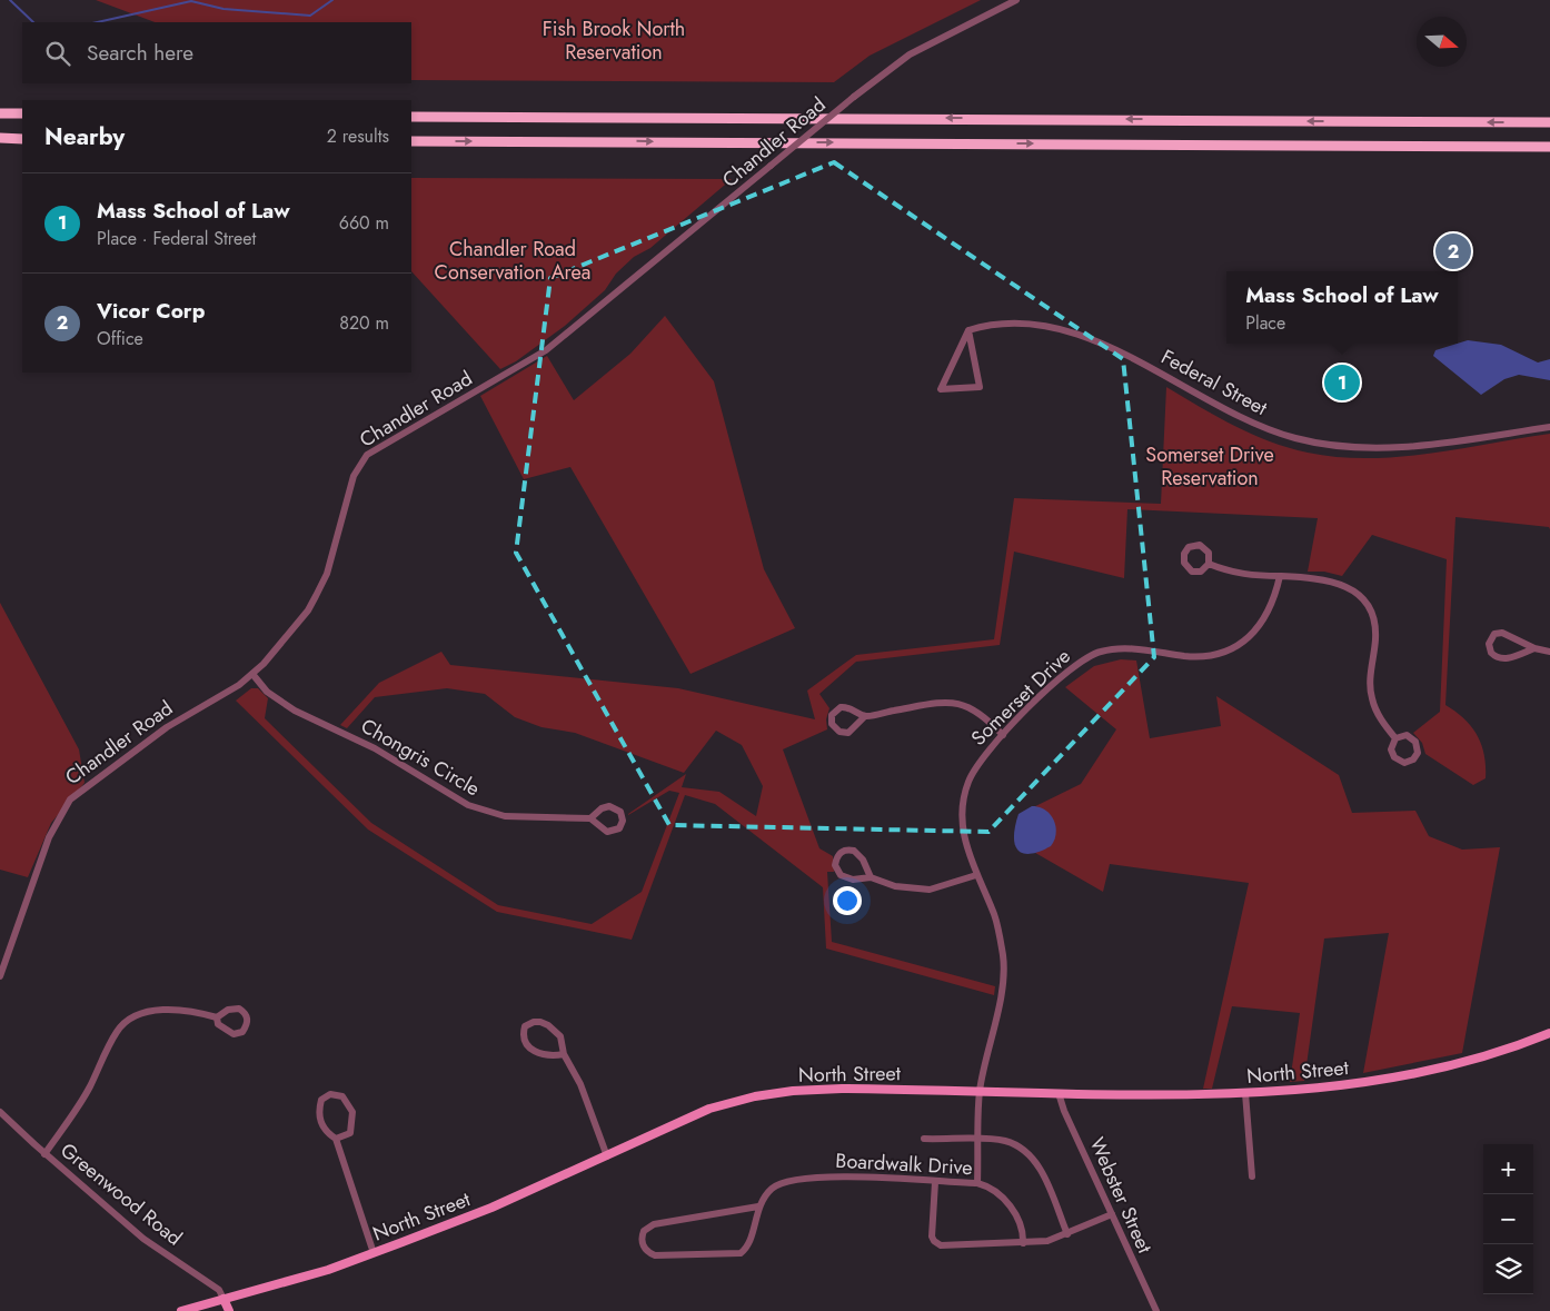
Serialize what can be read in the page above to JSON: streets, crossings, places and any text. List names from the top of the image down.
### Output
{
  "streets": {
    "main road": ["North Street"],
    "street": [
      "Chandler Road",
      "Federal Street",
      "Somerset Drive",
      "Chongris Circle",
      "Boardwalk Drive",
      "Greenwood Road",
      "Webster Street"
    ]
  },
  "crossings": [
    ["Chandler Road", "Chongris Circle"],
    ["Somerset Drive", "North Street"],
    ["Somerset Drive", "Boardwalk Drive"],
    ["North Street", "Greenwood Road"],
    ["North Street", "Webster Street"]
  ],
  "parks": ["Fish Brook North Reservation", "Chandler Road Conservation Area", "Somerset Drive Reservation"],
  "north": "right",
  "page": {
    "search": "Search here",
    "heading": ["Nearby", "2 results"],
    "list": [
      {
        "mark": "1",
        "name": "Mass School of Law",
        "note": "Place · Federal Street",
        "value": "660 m"
      },
      {
        "mark": "2",
        "name": "Vicor Corp",
        "note": "Office",
        "value": "820 m"
      }
    ],
    "pins": ["2", "1"],
    "popup": ["Mass School of Law", "Place"],
    "map_buttons": ["+", "−"]
  }
}
